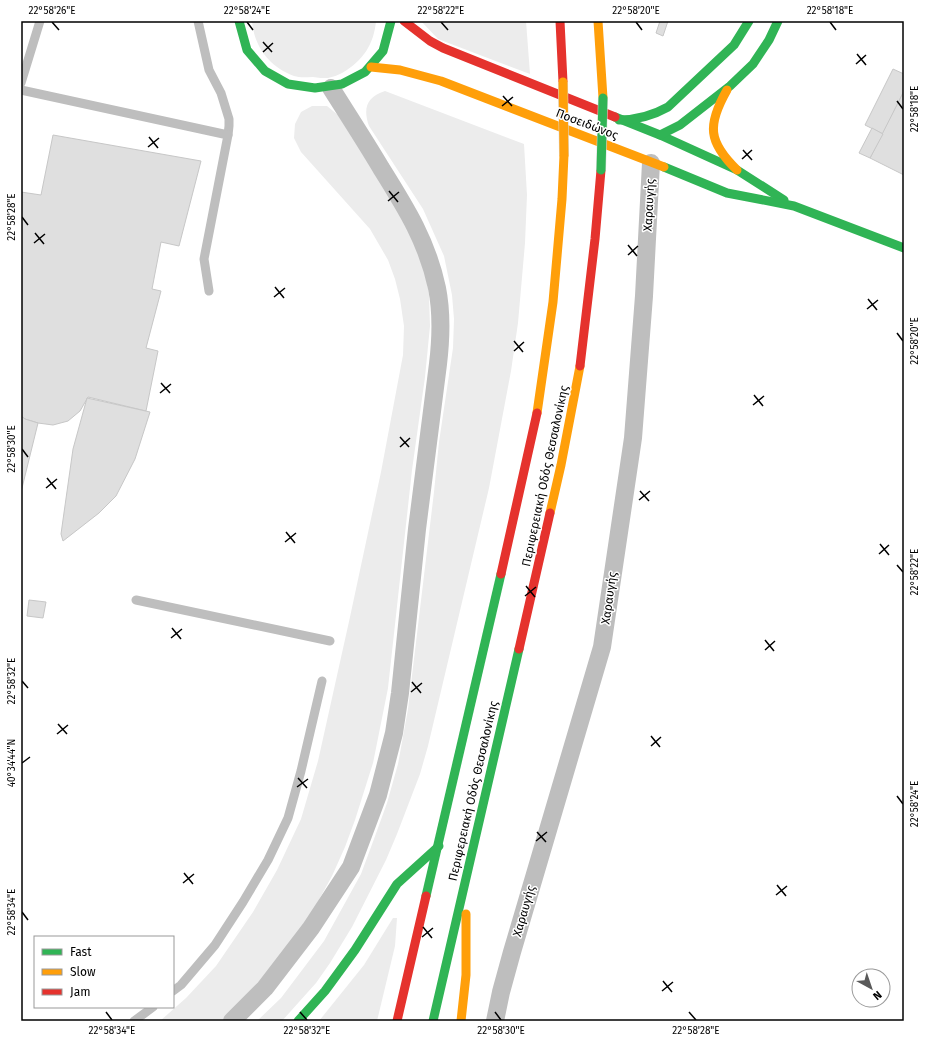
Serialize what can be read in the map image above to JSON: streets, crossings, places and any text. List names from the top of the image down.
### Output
{
  "streets": {
    "main road": ["Ποσειδώνος", "Περιφερειακή Οδός Θεσσαλονίκης"],
    "street": ["Χαραυγής"]
  },
  "crossings": [
    ["Ποσειδώνος", "Χαραυγής"]
  ],
  "legend": ["Fast", "Slow", "Jam"],
  "north": "bottom right",
  "coordinates": [
    "22°58'26\"E",
    "22°58'24\"E",
    "22°58'22\"E",
    "22°58'20\"E",
    "22°58'18\"E",
    "22°58'28\"E",
    "22°58'30\"E",
    "22°58'32\"E",
    "40°34'44\"N",
    "22°58'34\"E"
  ]
}
